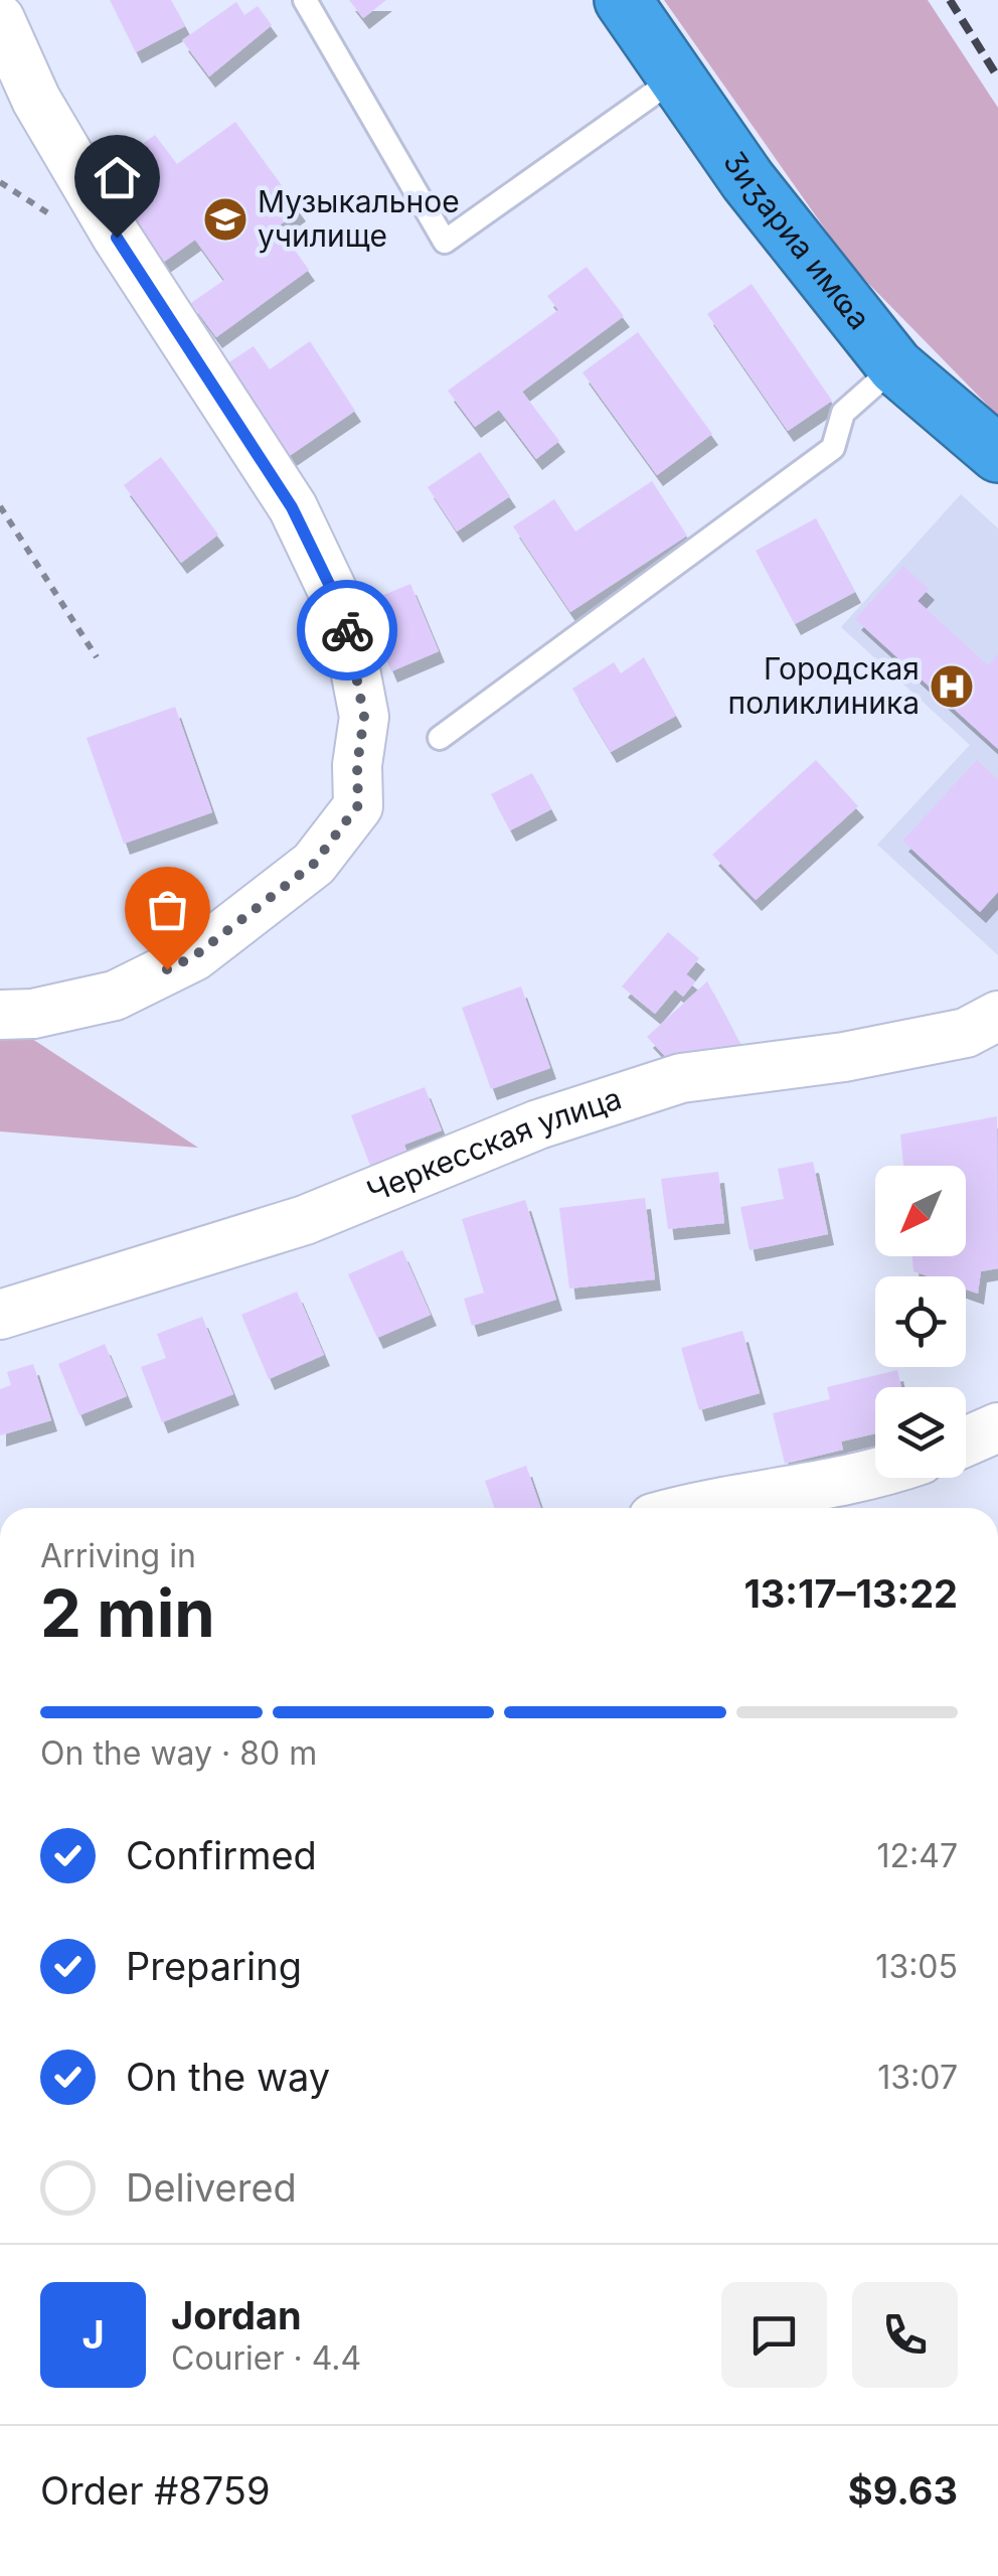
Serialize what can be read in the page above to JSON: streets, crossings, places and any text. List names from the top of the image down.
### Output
{
  "streets": {
    "highway": ["Ӡиӡариа имҩа"],
    "street": ["Черкесская улица"]
  },
  "places": {
    "school or university": ["Музыкальное училище"],
    "hospital": ["Городская поликлиника"]
  },
  "north": "bottom left",
  "page": {
    "heading": ["2 min", "Arriving in", "13:17–13:22"],
    "panel": [
      "Jordan",
      "Courier · 4.4",
      "Order #8759",
      "$9.63"
    ],
    "bar": "On the way · 80 m",
    "list": [
      ["Confirmed", "12:47"],
      ["Preparing", "13:05"],
      ["On the way", "13:07"],
      "Delivered"
    ],
    "round": "J"
  }
}
